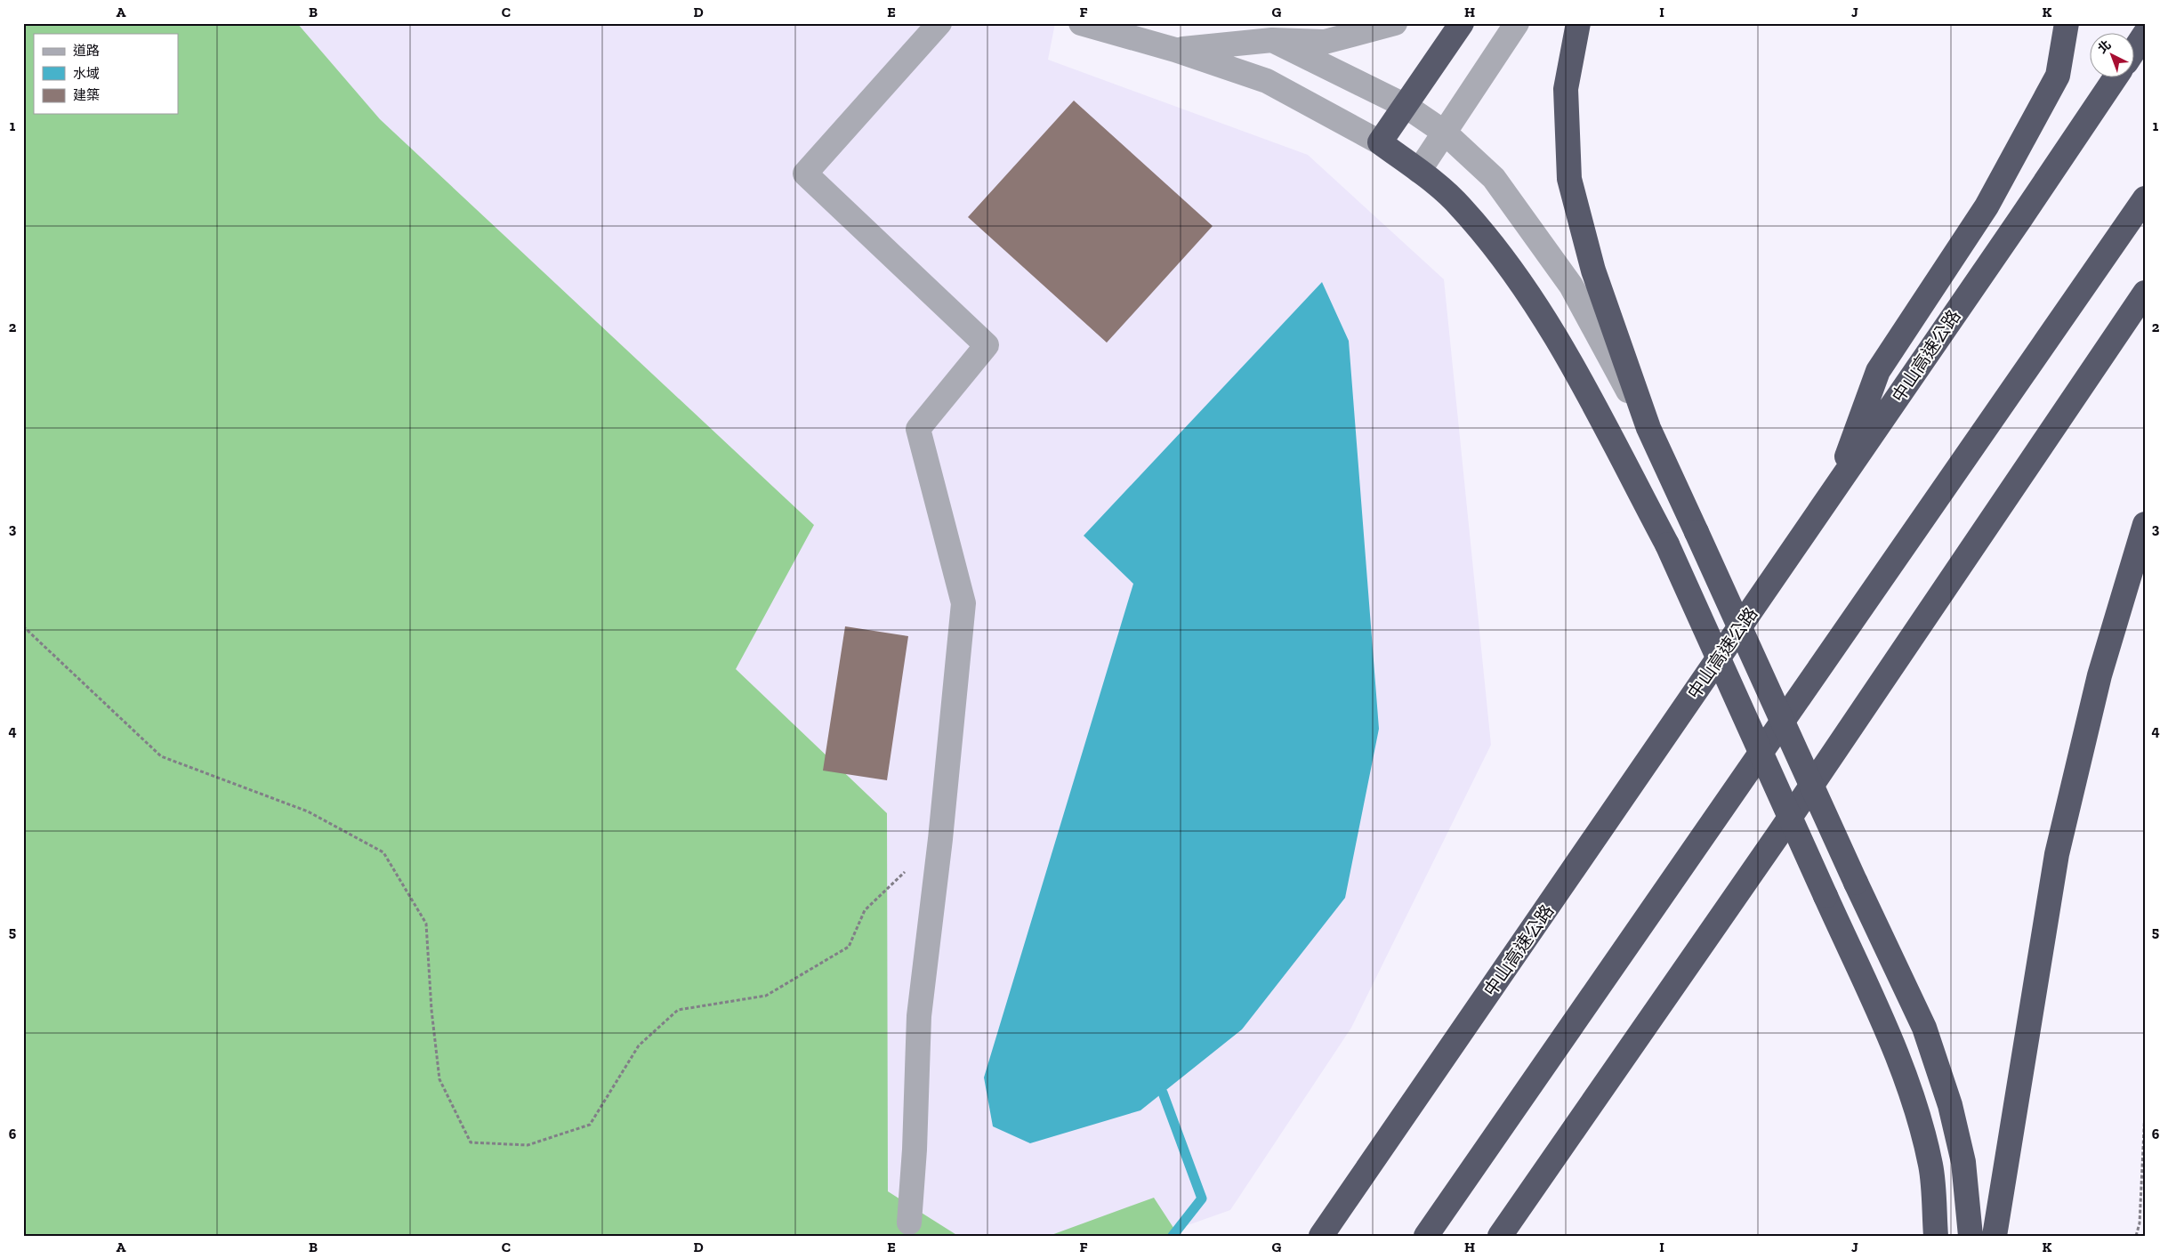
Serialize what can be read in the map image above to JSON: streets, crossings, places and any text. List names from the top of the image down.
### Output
{
  "streets": {
    "highway": ["中山高速公路"]
  },
  "legend": ["道路", "水域", "建築"],
  "north": "top left",
  "grid": {
    "columns": [
      "A",
      "B",
      "C",
      "D",
      "E",
      "F",
      "G",
      "H",
      "I",
      "J",
      "K"
    ],
    "rows": [
      "1",
      "2",
      "3",
      "4",
      "5",
      "6"
    ]
  }
}
